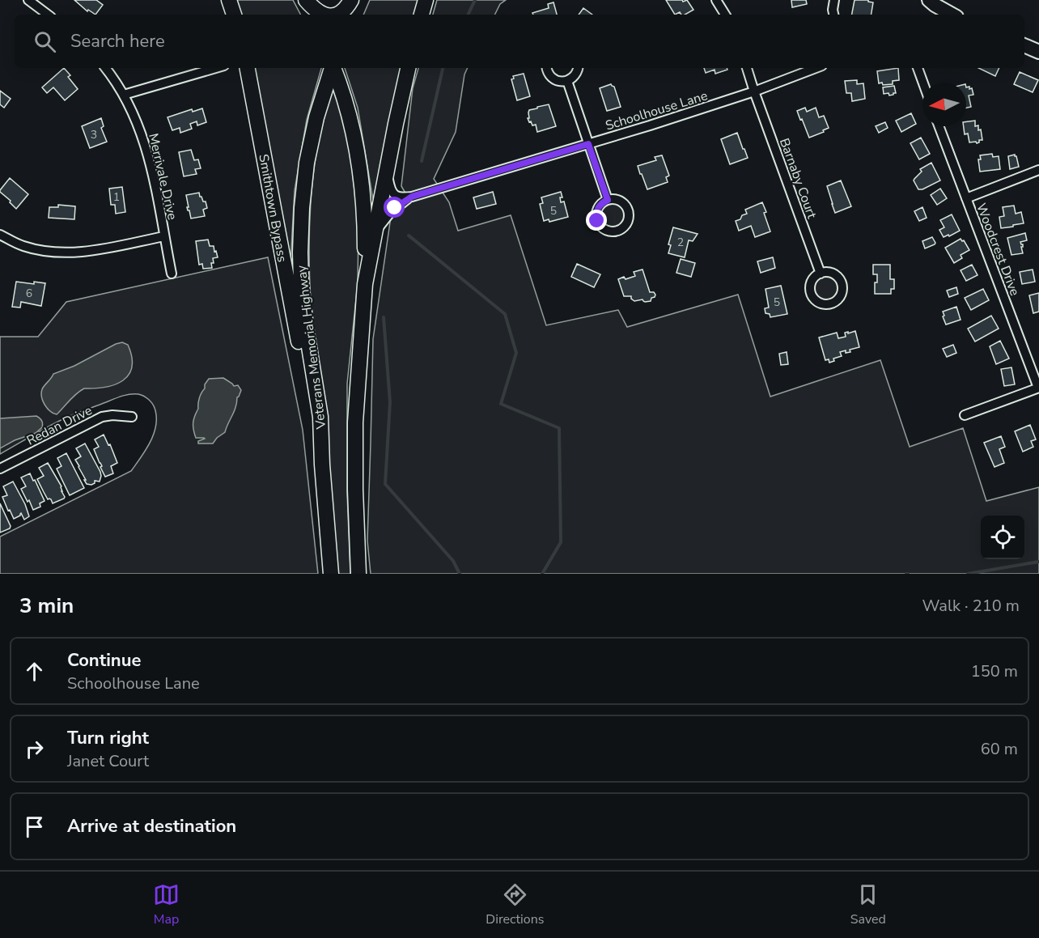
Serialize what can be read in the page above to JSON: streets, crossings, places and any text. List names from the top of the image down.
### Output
{
  "streets": {
    "highway": ["Smithtown Bypass", "Veterans Memorial Highway"],
    "street": [
      "Schoolhouse Lane",
      "Merrivale Drive",
      "Barnaby Court",
      "Woodcrest Drive",
      "Redan Drive"
    ]
  },
  "crossings": [
    ["Schoolhouse Lane", "Barnaby Court"],
    ["Smithtown Bypass", "Veterans Memorial Highway"]
  ],
  "house_numbers": [
    "3",
    "1",
    "5",
    "2",
    "6",
    "5"
  ],
  "north": "left",
  "page": {
    "search": "Search here",
    "heading": ["3 min", "Walk · 210 m"],
    "list": [
      ["Continue", "Schoolhouse Lane", "150 m"],
      ["Turn right", "Janet Court", "60 m"],
      "Arrive at destination"
    ],
    "nav": ["Map", "Directions", "Saved"]
  }
}
